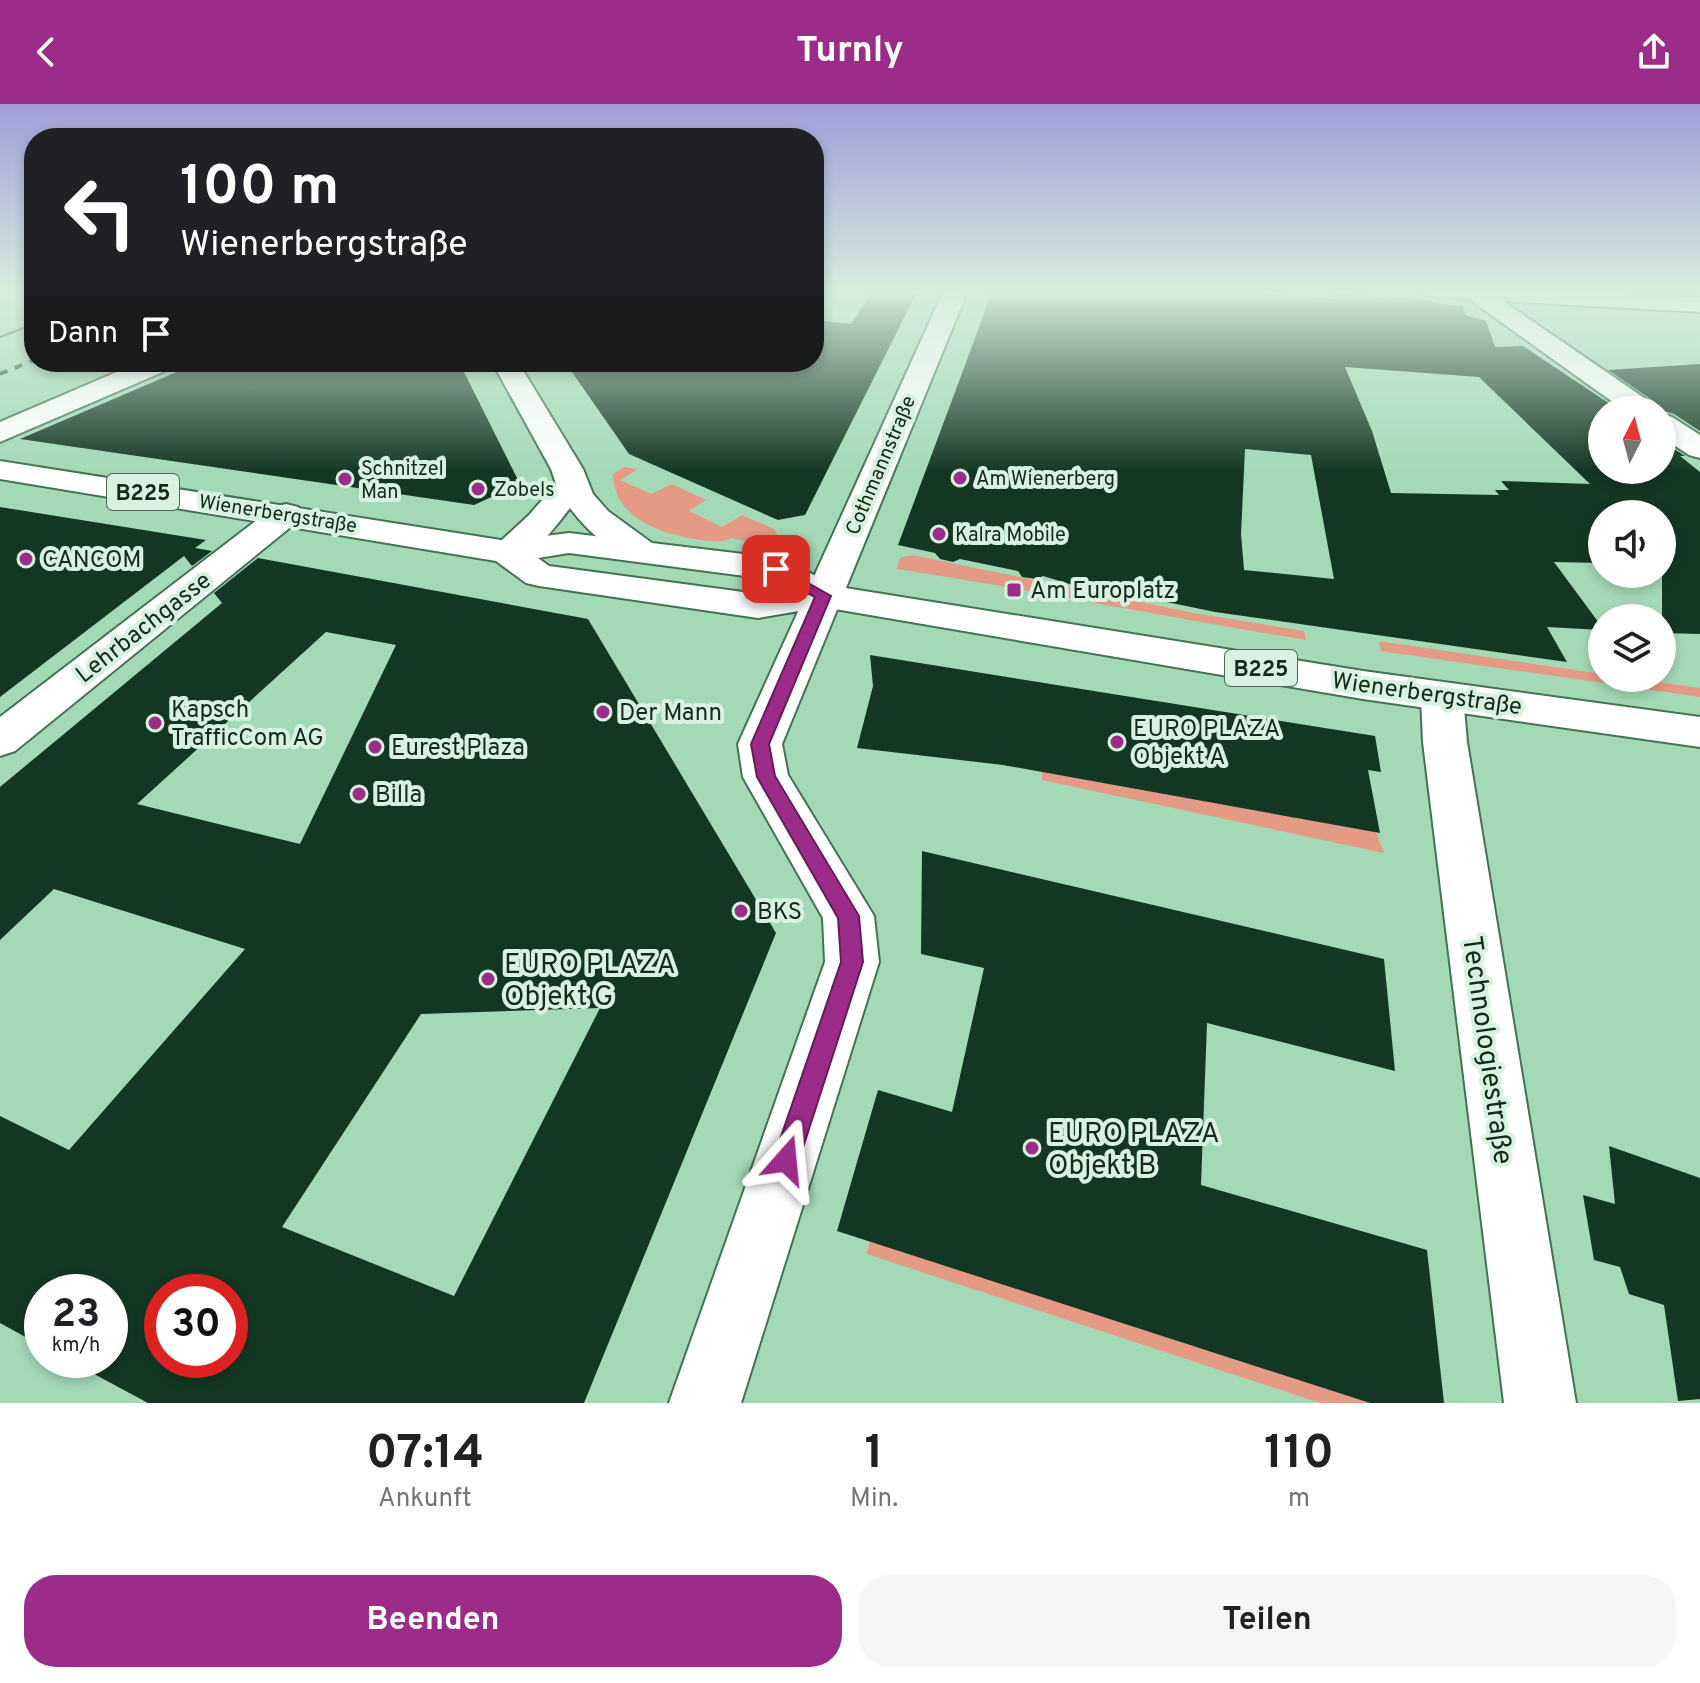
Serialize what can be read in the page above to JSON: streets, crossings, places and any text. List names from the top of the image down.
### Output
{
  "streets": {
    "street": [
      "Cothmannstraße",
      "B225",
      "Wienerbergstraße",
      "Lehrbachgasse",
      "Technologiestraße"
    ]
  },
  "crossings": [
    ["Cothmannstraße", "Wienerbergstraße"],
    ["Wienerbergstraße", "Lehrbachgasse"],
    ["Wienerbergstraße", "Technologiestraße"]
  ],
  "places": {
    "other": [
      "Am Wienerberg",
      "Schnitzel Man",
      "Zobels",
      "Kalra Mobile",
      "CANCOM",
      "Der Mann",
      "Kapsch TrafficCom AG",
      "EURO PLAZA Objekt A",
      "Eurest Plaza",
      "Billa",
      "BKS",
      "EURO PLAZA Objekt G",
      "EURO PLAZA Objekt B"
    ],
    "transit": ["Am Europlatz"]
  },
  "north": "top",
  "page": {
    "header": "Turnly",
    "turn": ["100 m", "Wienerbergstraße"],
    "then": "Dann",
    "speed": "23 km/h",
    "limit": "30",
    "eta": [
      "07:14",
      "Ankunft",
      "1",
      "Min.",
      "110",
      "m"
    ],
    "buttons": ["Beenden", "Teilen"]
  }
}
